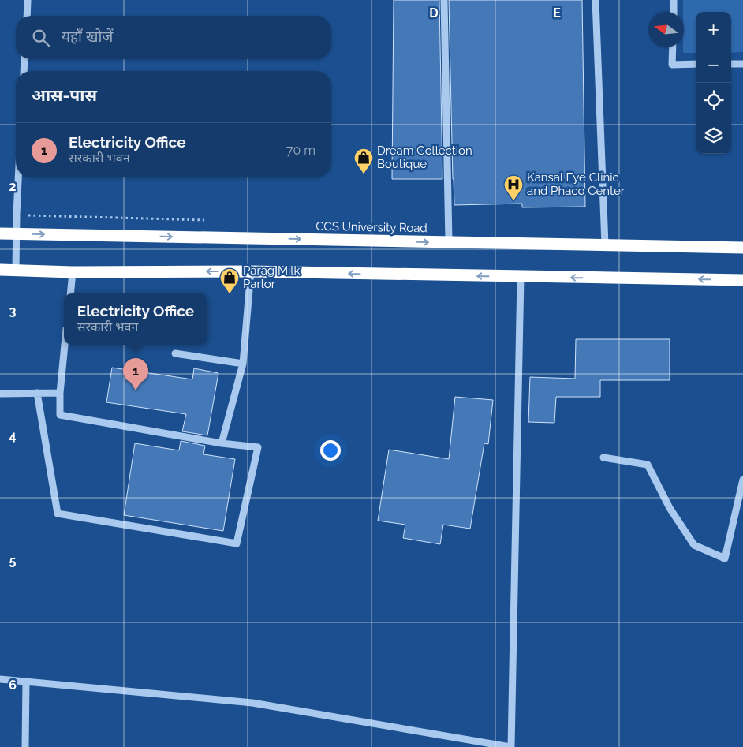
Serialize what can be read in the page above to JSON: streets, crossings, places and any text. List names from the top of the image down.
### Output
{
  "streets": {
    "highway": ["CCS University Road"]
  },
  "places": {
    "shop": ["Dream Collection Boutique", "Parag Milk Parlor"],
    "hospital": ["Kansal Eye Clinic and Phaco Center"]
  },
  "north": "left",
  "page": {
    "map_buttons": ["+", "−"],
    "search": "यहाँ खोजें",
    "heading": "आस-पास",
    "list": [
      {
        "mark": "1",
        "name": "Electricity Office",
        "note": "सरकारी भवन",
        "value": "70 m"
      }
    ],
    "popup": ["Electricity Office", "सरकारी भवन"],
    "pins": "1"
  },
  "grid": {
    "columns": ["D", "E"],
    "rows": [
      "2",
      "3",
      "4",
      "5",
      "6"
    ]
  }
}
